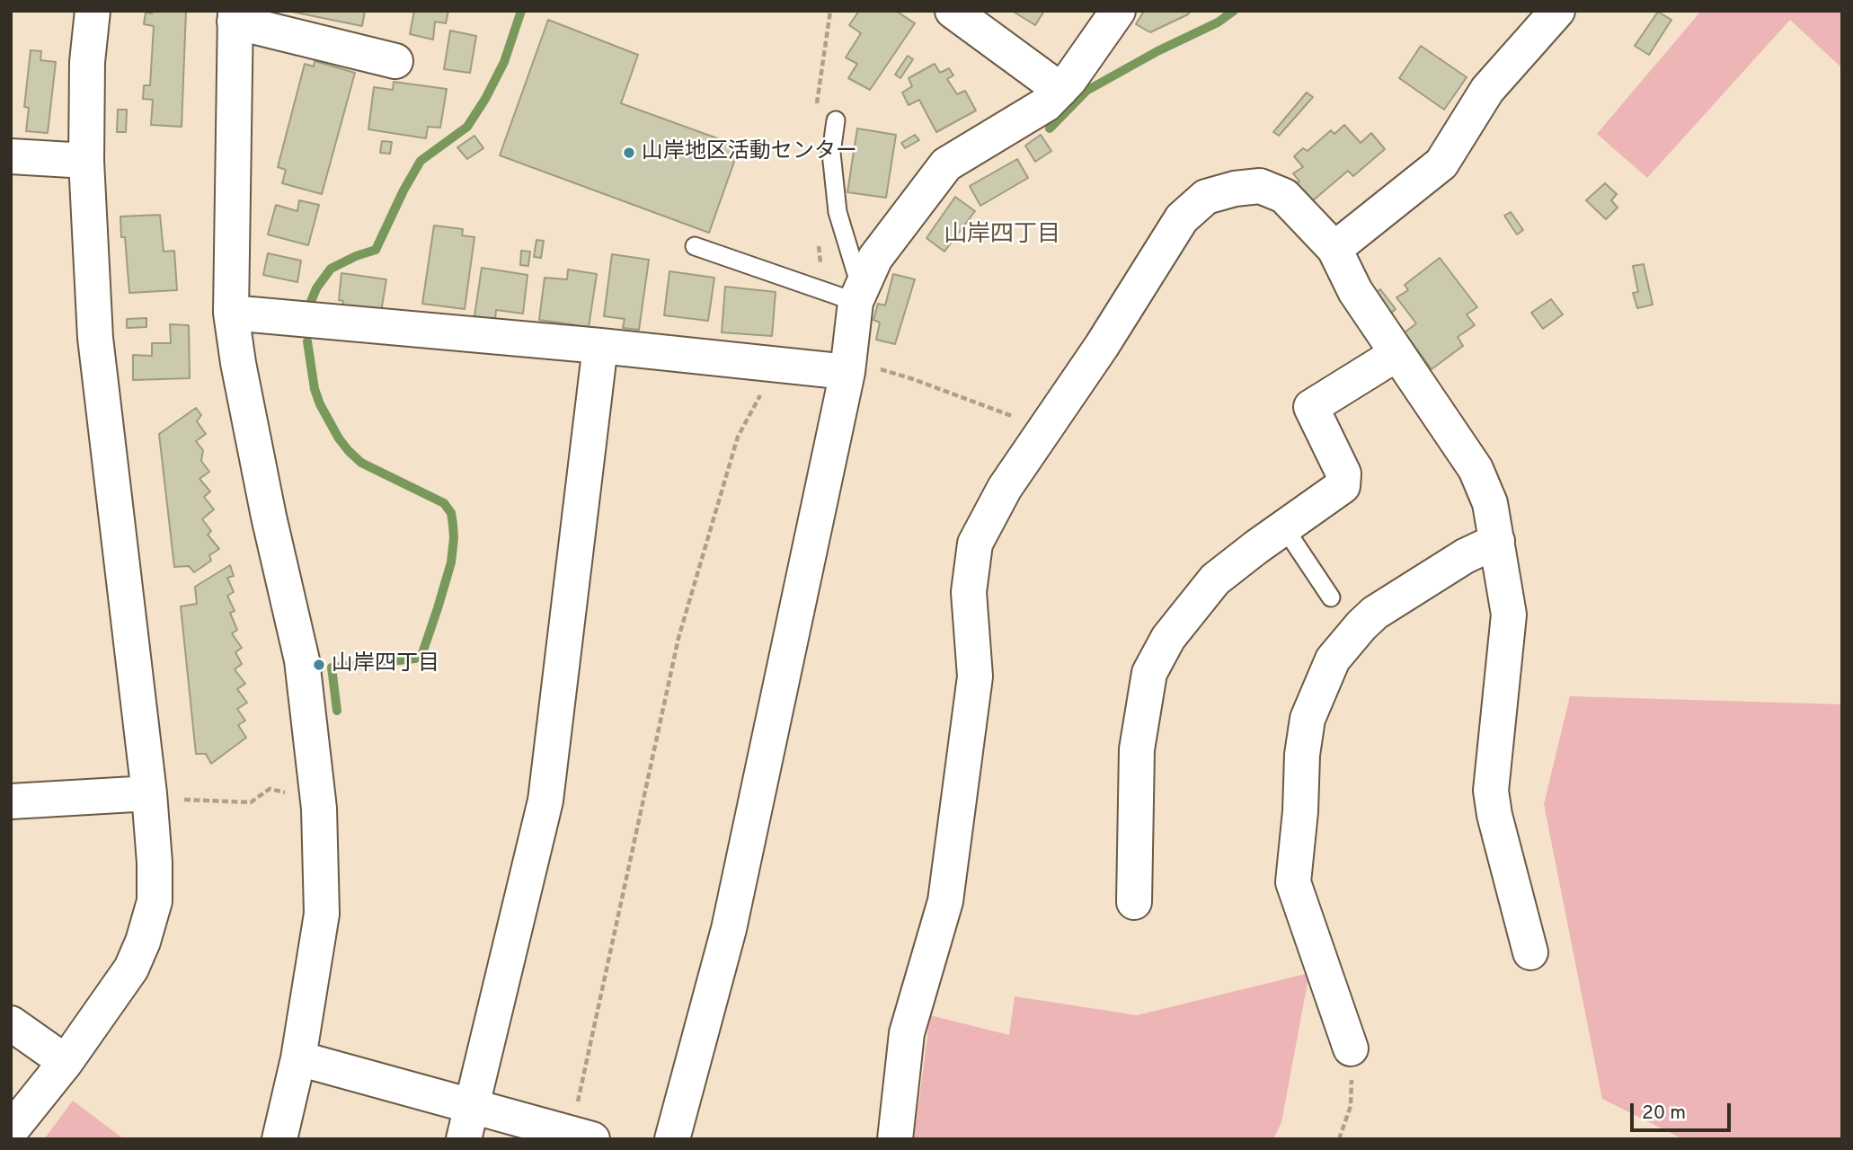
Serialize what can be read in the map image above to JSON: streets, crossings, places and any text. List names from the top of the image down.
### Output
{
  "districts": ["山岸四丁目"],
  "places": ["山岸地区活動センター", "山岸四丁目"],
  "scale_bar": "20 m"
}
